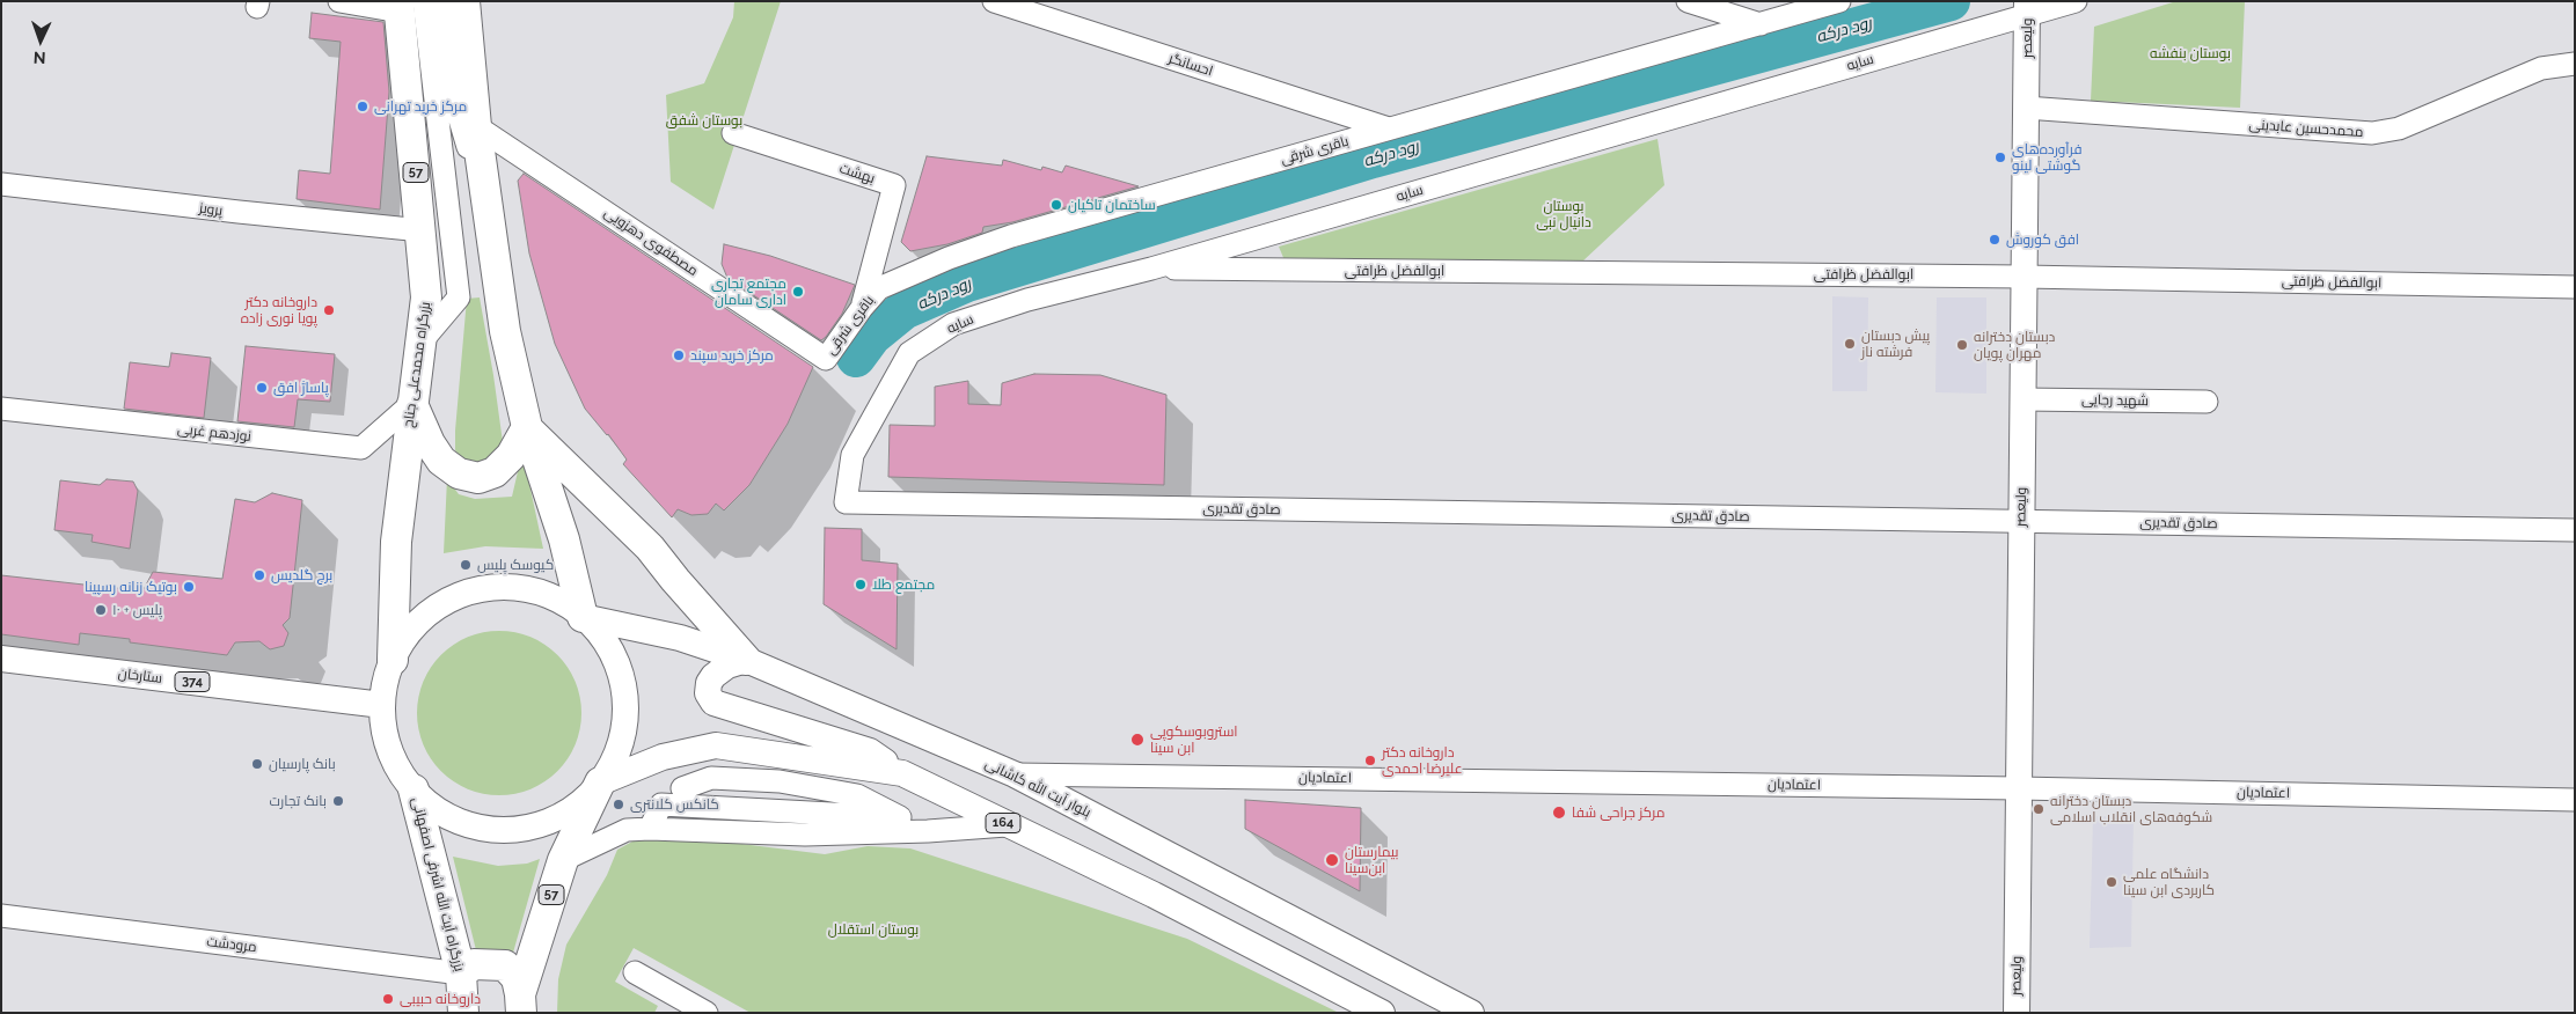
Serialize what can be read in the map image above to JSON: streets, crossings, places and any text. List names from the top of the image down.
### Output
{
  "streets": {
    "highway": ["57", "بزرگراه محمدعلی جناح", "بزرگراه آیت الله اشرفی اصفهانی"],
    "main road": [
      "ولیعصر",
      "ستارخان",
      "374",
      "بلوار آیت الله کاشانی",
      "164"
    ],
    "street": [
      "سایه",
      "احسانگر",
      "محمدحسین عابدینی",
      "باقری شرقی",
      "بهشت",
      "پرویز",
      "مصطفوی دهزویی",
      "ابوالفضل ظرافتی",
      "شهید رجایی",
      "نوزدهم غربی",
      "صادق تقدیری",
      "اعتمادیان",
      "مرودشت"
    ]
  },
  "crossings": [
    ["ولیعصر", "سایه"],
    ["ولیعصر", "محمدحسین عابدینی"],
    ["ولیعصر", "ابوالفضل ظرافتی"],
    ["ولیعصر", "شهید رجایی"],
    ["ولیعصر", "صادق تقدیری"],
    ["ولیعصر", "اعتمادیان"],
    ["سایه", "ابوالفضل ظرافتی"],
    ["سایه", "صادق تقدیری"],
    ["احسانگر", "باقری شرقی"],
    ["باقری شرقی", "بهشت"],
    ["باقری شرقی", "مصطفوی دهزویی"],
    ["57", "164"],
    ["پرویز", "بزرگراه محمدعلی جناح"],
    ["بزرگراه محمدعلی جناح", "نوزدهم غربی"],
    ["اعتمادیان", "بلوار آیت الله کاشانی"],
    ["بزرگراه آیت الله اشرفی اصفهانی", "مرودشت"]
  ],
  "water": ["رود درکه"],
  "parks": [
    "بوستان بنفشه",
    "بوستان شفق",
    "بوستان دانیال نبی",
    "بوستان استقلال"
  ],
  "places": [
    "مرکز خرید تهرانی",
    "فرآورده‌های گوشتی لینو",
    "ساختمان تاکیان",
    "افق کوروش",
    "مجتمع تجاری اداری سامان",
    "داروخانه دکتر پویا نوری زاده",
    "پیش دبستان فرشته ناز",
    "دبستان دخترانه مهران پويان",
    "مرکز خرید سپند",
    "پاساژ افق",
    "کیوسک پلیس",
    "برج گلدیس",
    "مجتمع طلا",
    "بوتیک زنانه رسپینا",
    "پلیس + ۱۰",
    "استروبوسکوپی ابن سینا",
    "داروخانه دکتر علیرضا احمدی",
    "بانک پارسیان",
    "بانک تجارت",
    "کانکس کلانتری",
    "دبستان دخترانه شکوفه‌های انقلاب اسلامی",
    "مرکز جراحی شفا",
    "بیمارستان ابن‌سینا",
    "دانشگاه علمی کاربردی ابن سینا",
    "داروخانه حبیبی"
  ],
  "north": "bottom"
}
